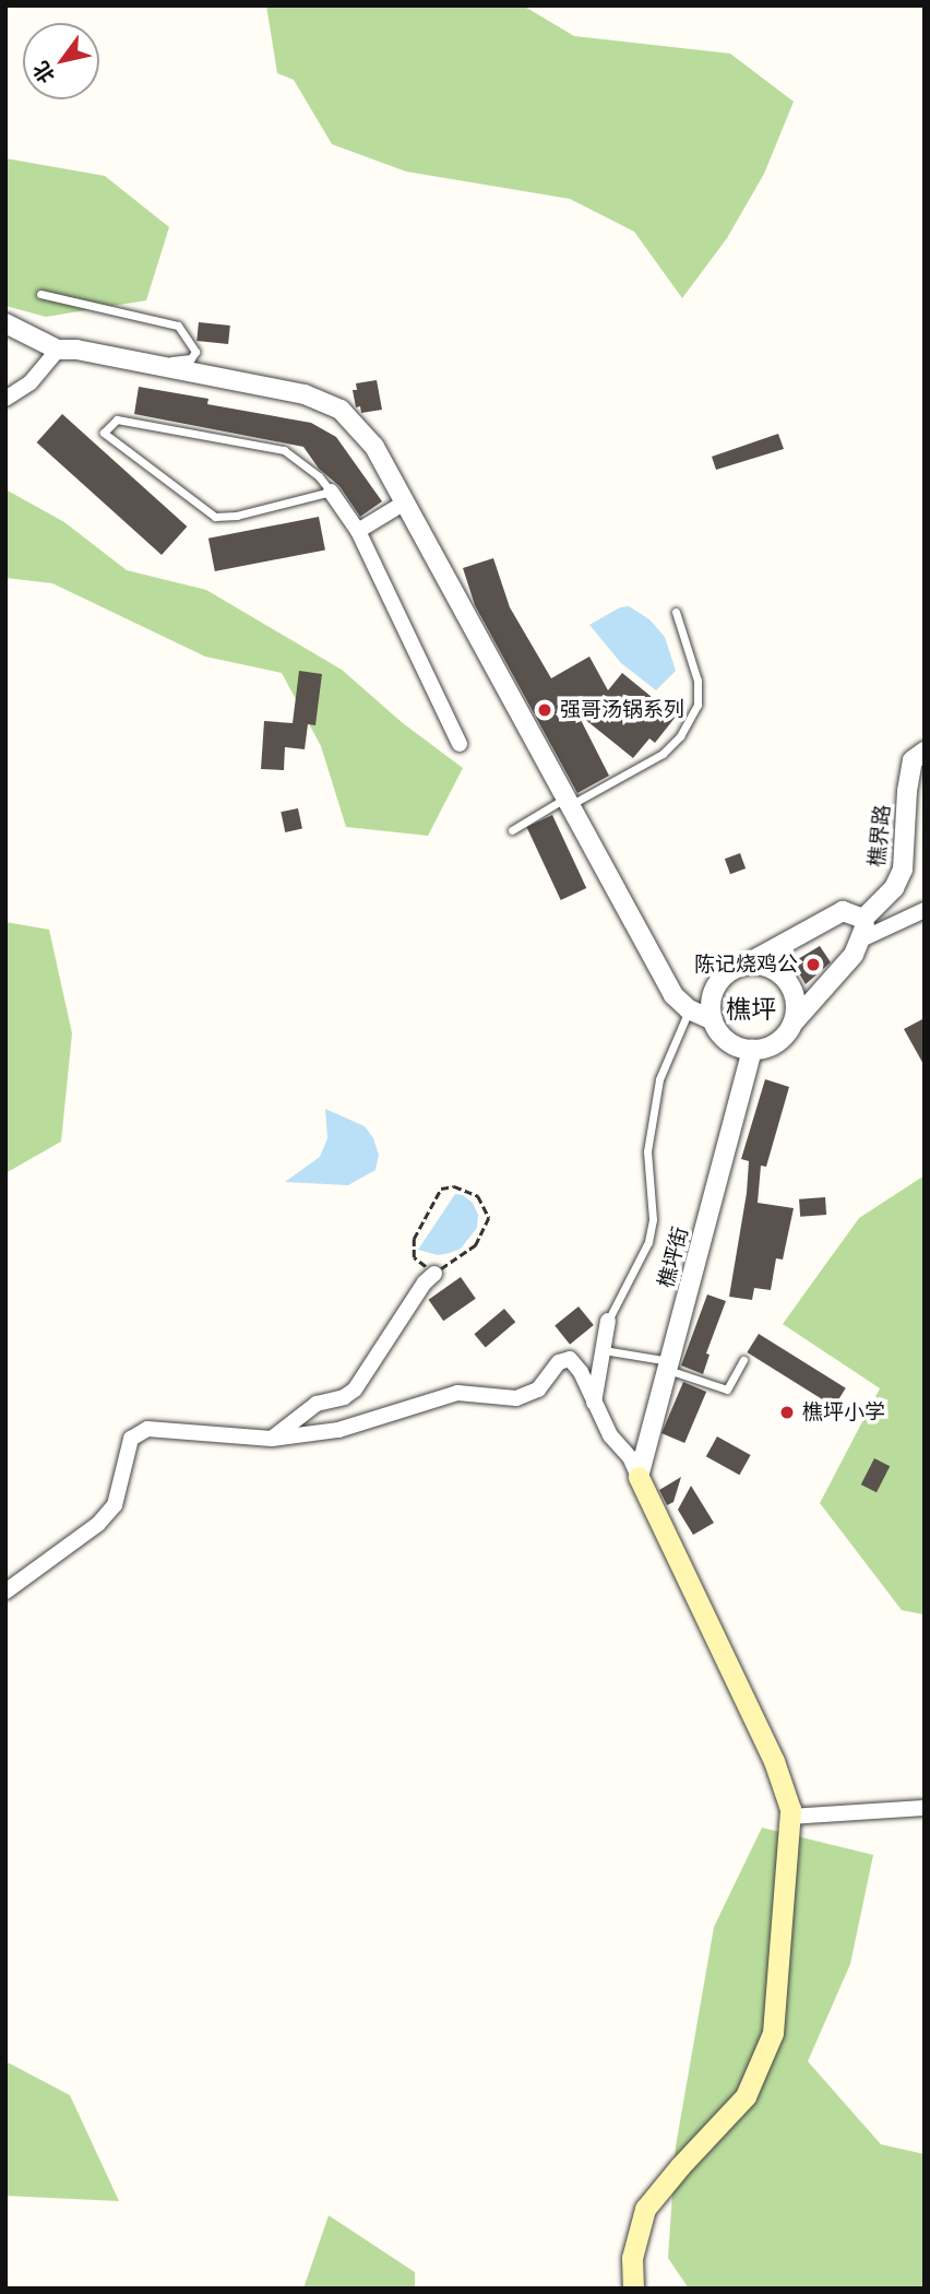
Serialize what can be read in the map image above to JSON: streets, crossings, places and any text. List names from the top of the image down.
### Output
{
  "streets": {
    "street": ["樵界路", "樵坪街"]
  },
  "districts": ["樵坪"],
  "places": ["强哥汤锅系列", "陈记烧鸡公", "樵坪小学"],
  "north": "bottom left"
}
